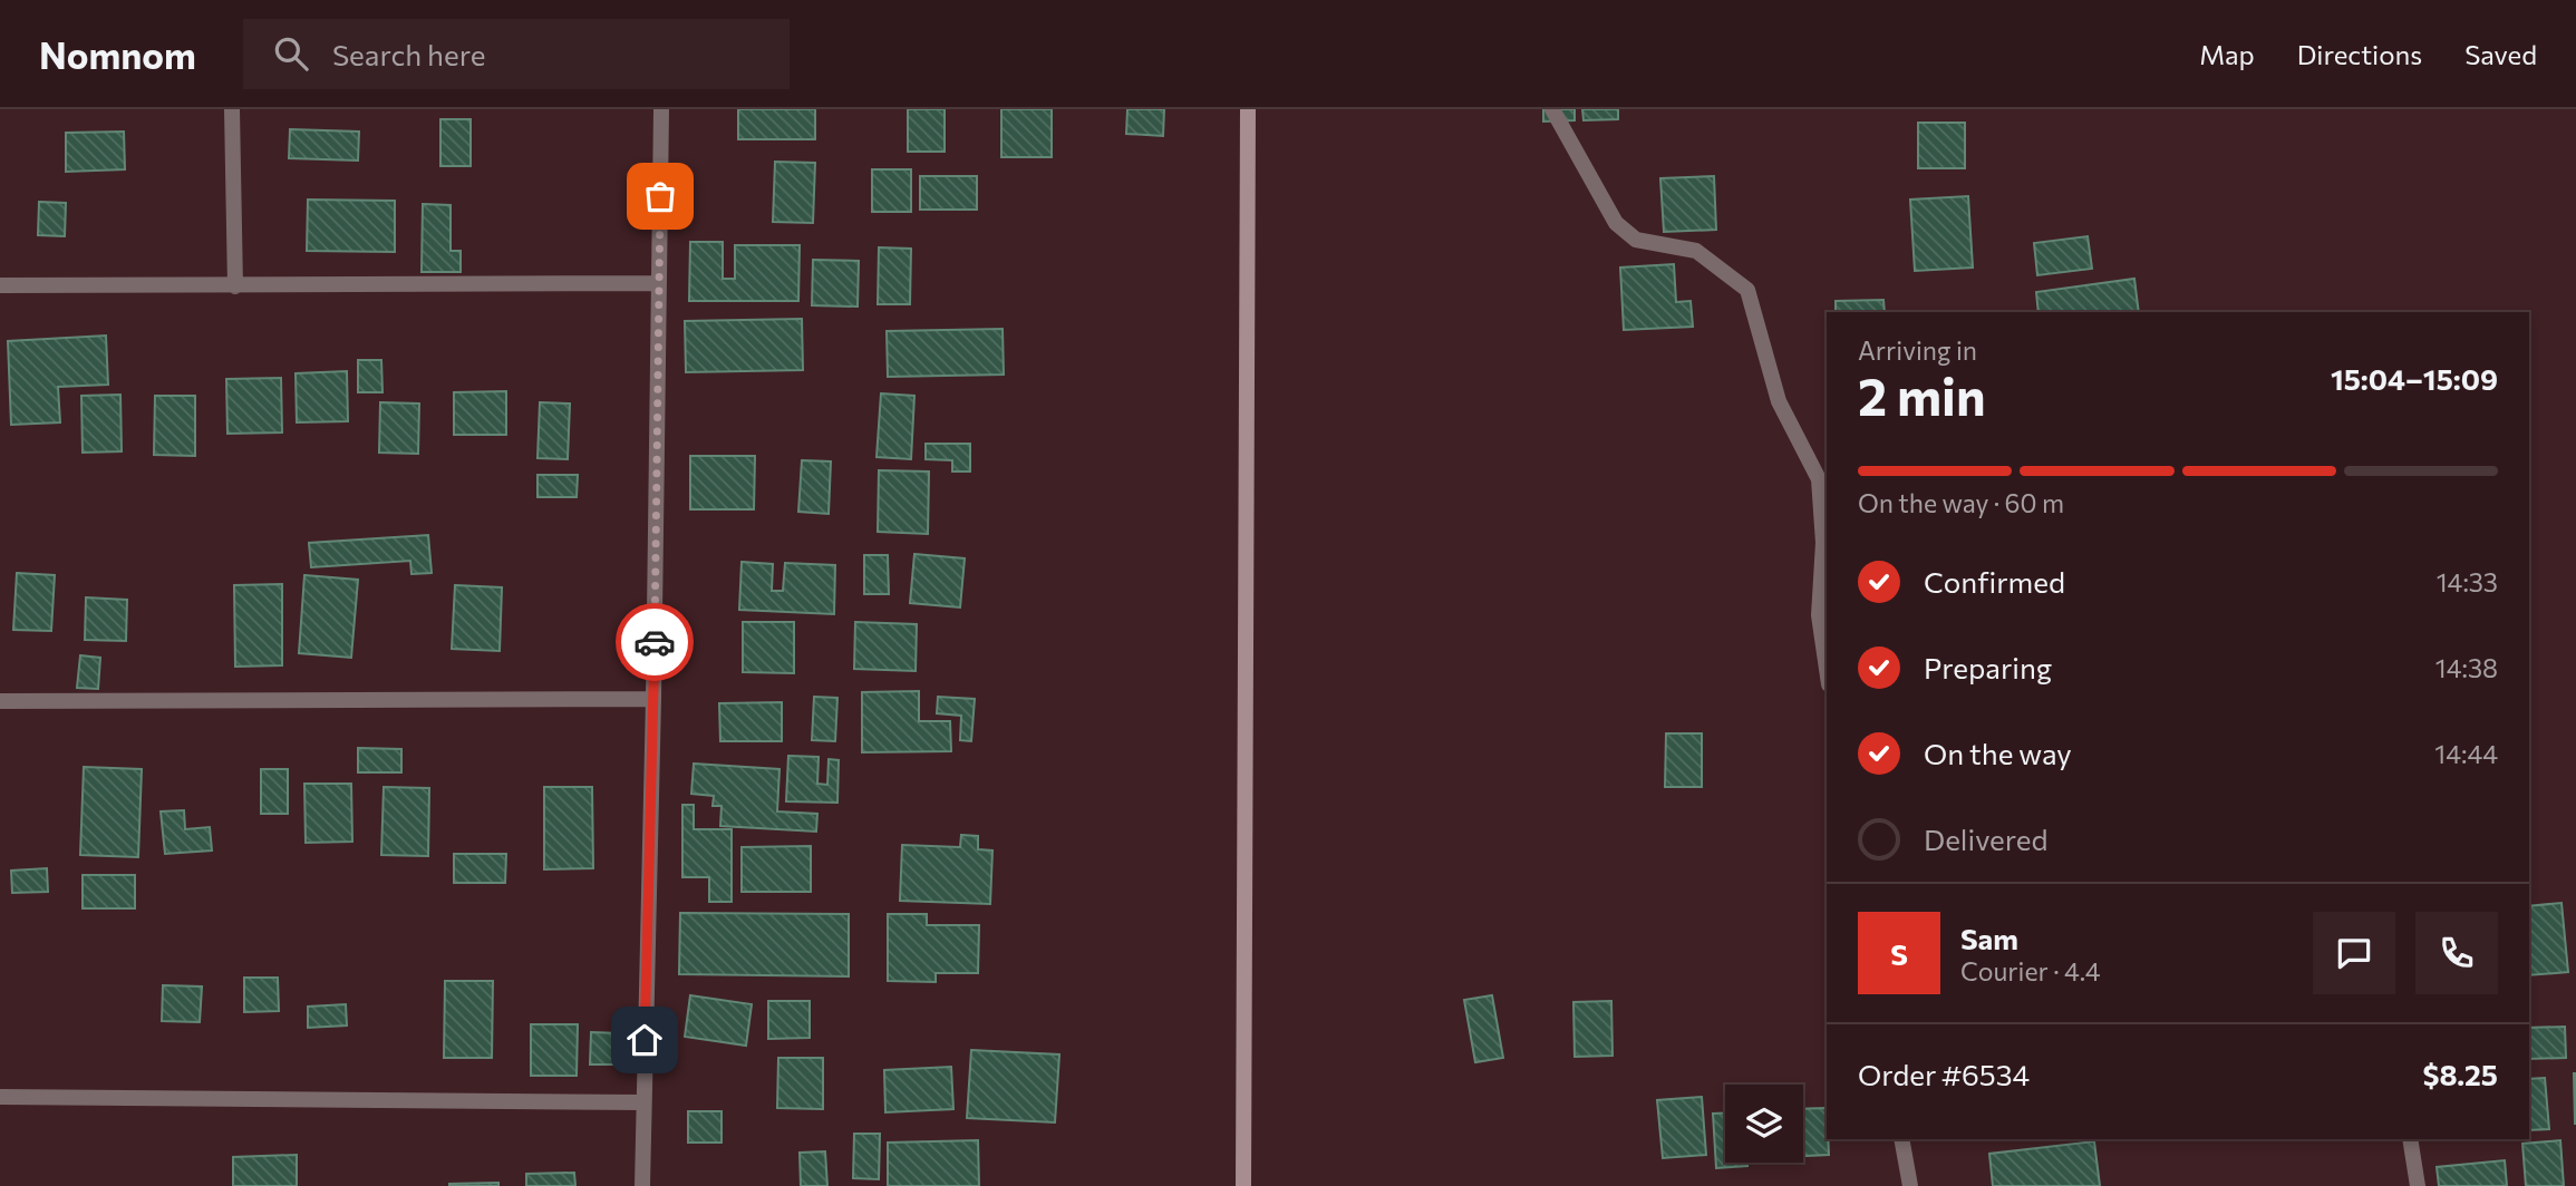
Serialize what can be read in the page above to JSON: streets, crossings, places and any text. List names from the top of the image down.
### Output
{
  "page": {
    "header": "Nomnom",
    "search": "Search here",
    "nav": ["Map", "Directions", "Saved"],
    "heading": ["2 min", "Arriving in", "15:04–15:09"],
    "panel": [
      "Sam",
      "Courier · 4.4",
      "Order #6534",
      "$8.25"
    ],
    "bar": "On the way · 60 m",
    "list": [
      ["Confirmed", "14:33"],
      ["Preparing", "14:38"],
      ["On the way", "14:44"],
      "Delivered"
    ],
    "round": "S"
  }
}
